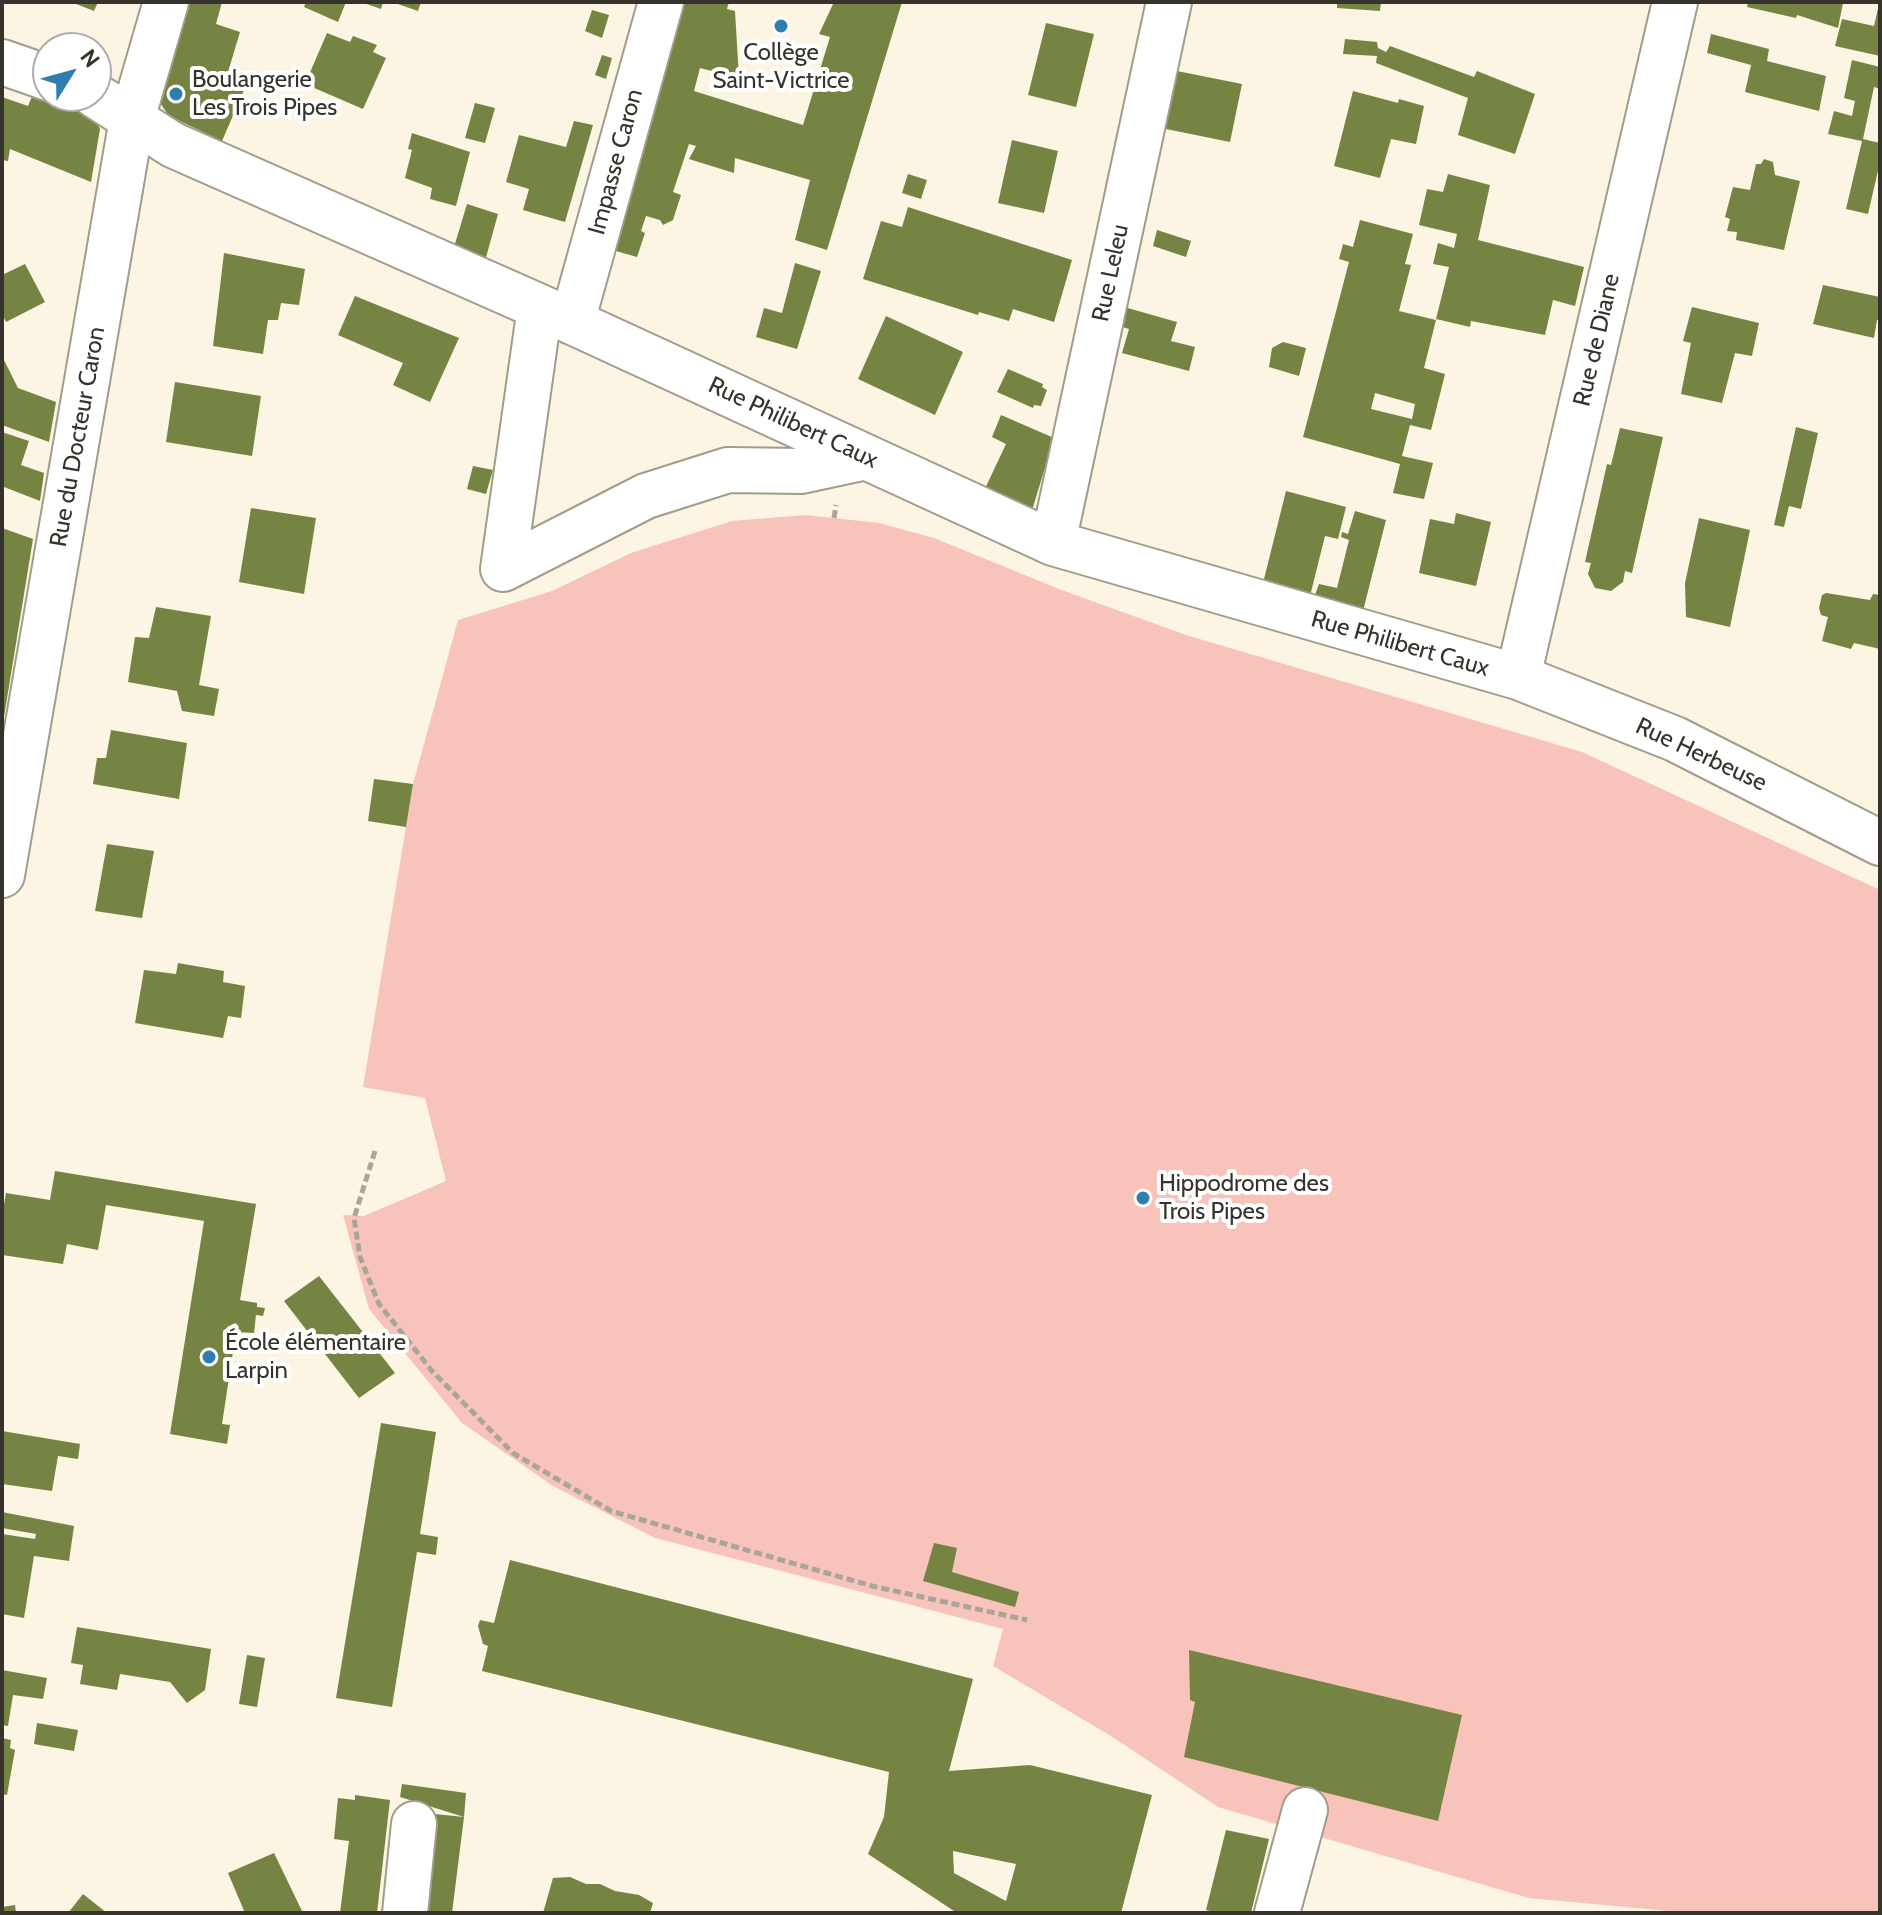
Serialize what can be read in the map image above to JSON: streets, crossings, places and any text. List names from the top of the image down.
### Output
{
  "streets": {
    "street": [
      "Impasse Caron",
      "Rue Leleu",
      "Rue de Diane",
      "Rue Philibert Caux",
      "Rue du Docteur Caron",
      "Rue Herbeuse"
    ]
  },
  "crossings": [
    ["Impasse Caron", "Rue Philibert Caux"],
    ["Rue Leleu", "Rue Philibert Caux"],
    ["Rue de Diane", "Rue Philibert Caux"],
    ["Rue de Diane", "Rue Herbeuse"],
    ["Rue Philibert Caux", "Rue du Docteur Caron"],
    ["Rue Philibert Caux", "Rue Herbeuse"]
  ],
  "places": [
    "Collège Saint-Victrice",
    "Boulangerie Les Trois Pipes",
    "Hippodrome des Trois Pipes",
    "École élémentaire Larpin"
  ],
  "north": "top right"
}
